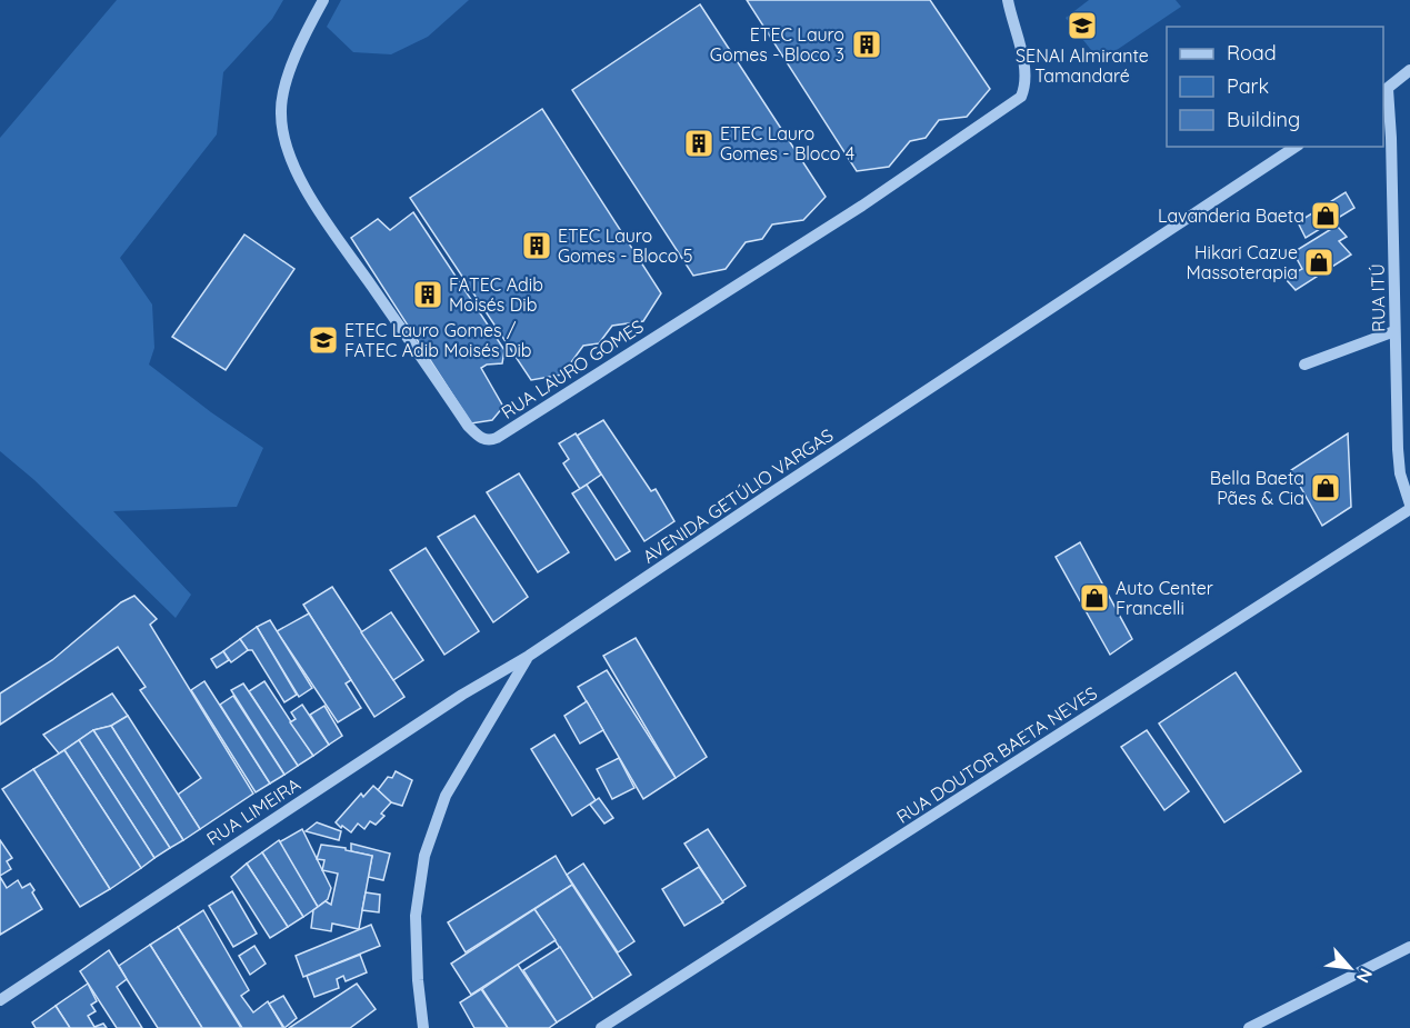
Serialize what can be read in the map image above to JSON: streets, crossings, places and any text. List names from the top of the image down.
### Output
{
  "streets": {
    "street": [
      "RUA ITÚ",
      "RUA LAURO GOMES",
      "AVENIDA GETÚLIO VARGAS",
      "RUA DOUTOR BAETA NEVES",
      "RUA LIMEIRA"
    ]
  },
  "crossings": [
    ["RUA ITÚ", "RUA DOUTOR BAETA NEVES"],
    ["AVENIDA GETÚLIO VARGAS", "RUA LIMEIRA"]
  ],
  "places": {
    "school or university": ["SENAI Almirante Tamandaré", "ETEC Lauro Gomes / FATEC Adib Moisés Dib"],
    "building": [
      "ETEC Lauro Gomes - Bloco 3",
      "ETEC Lauro Gomes - Bloco 4",
      "ETEC Lauro Gomes - Bloco 5",
      "FATEC Adib Moisés Dib"
    ],
    "shop": [
      "Lavanderia Baeta",
      "Hikari Cazue Massoterapia",
      "Bella Baeta Pães & Cia",
      "Auto Center Francelli"
    ]
  },
  "legend": ["Road", "Park", "Building"],
  "north": "bottom right"
}
